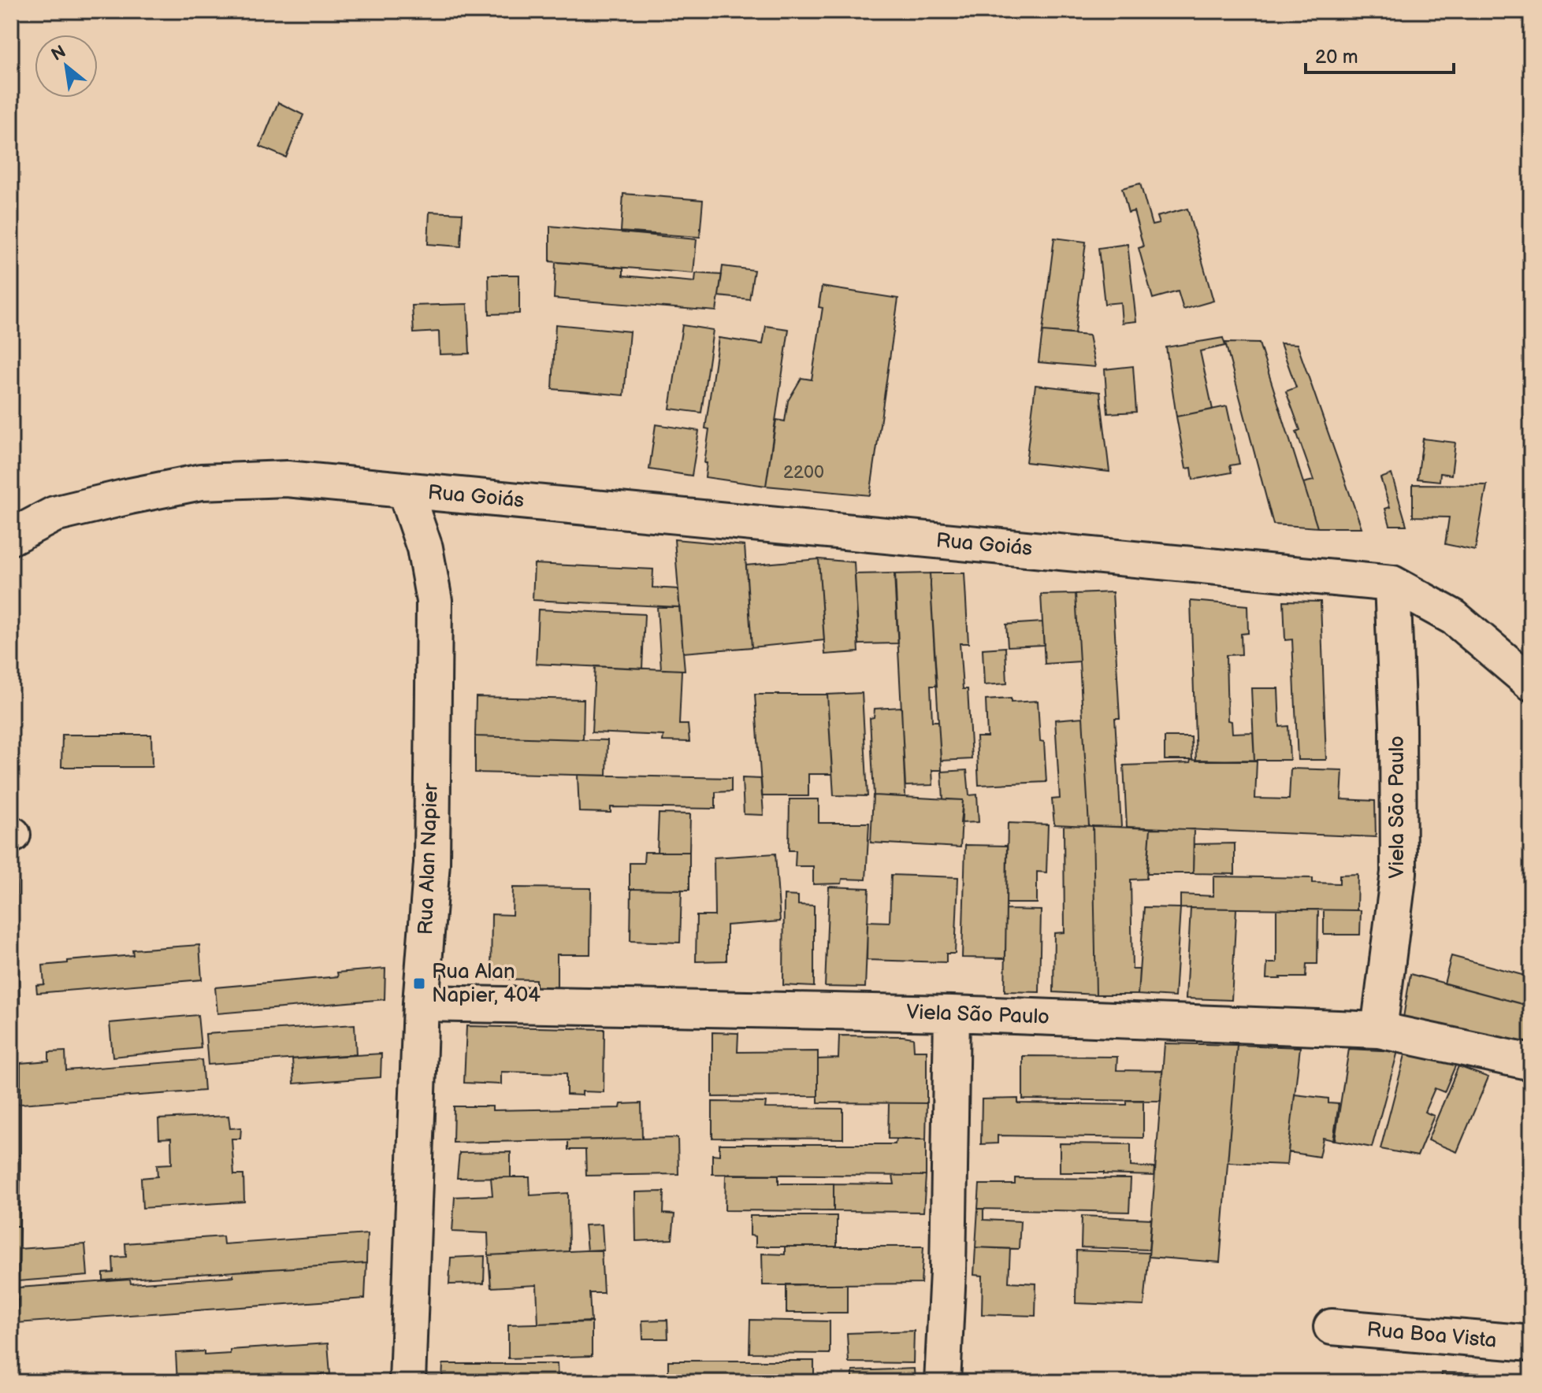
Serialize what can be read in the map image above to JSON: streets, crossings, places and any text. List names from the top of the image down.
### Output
{
  "streets": {
    "street": [
      "Rua Goiás",
      "Viela Sāo Paulo",
      "Rua Alan Napier",
      "Viela São Paulo",
      "Rua Boa Vista"
    ]
  },
  "crossings": [
    ["Rua Goiás", "Viela Sāo Paulo"],
    ["Rua Goiás", "Rua Alan Napier"],
    ["Viela Sāo Paulo", "Viela São Paulo"],
    ["Rua Alan Napier", "Viela São Paulo"]
  ],
  "places": {
    "transit": ["Rua Alan Napier, 404"]
  },
  "house_numbers": ["2200"],
  "scale_bar": "20 m",
  "north": "top left"
}
